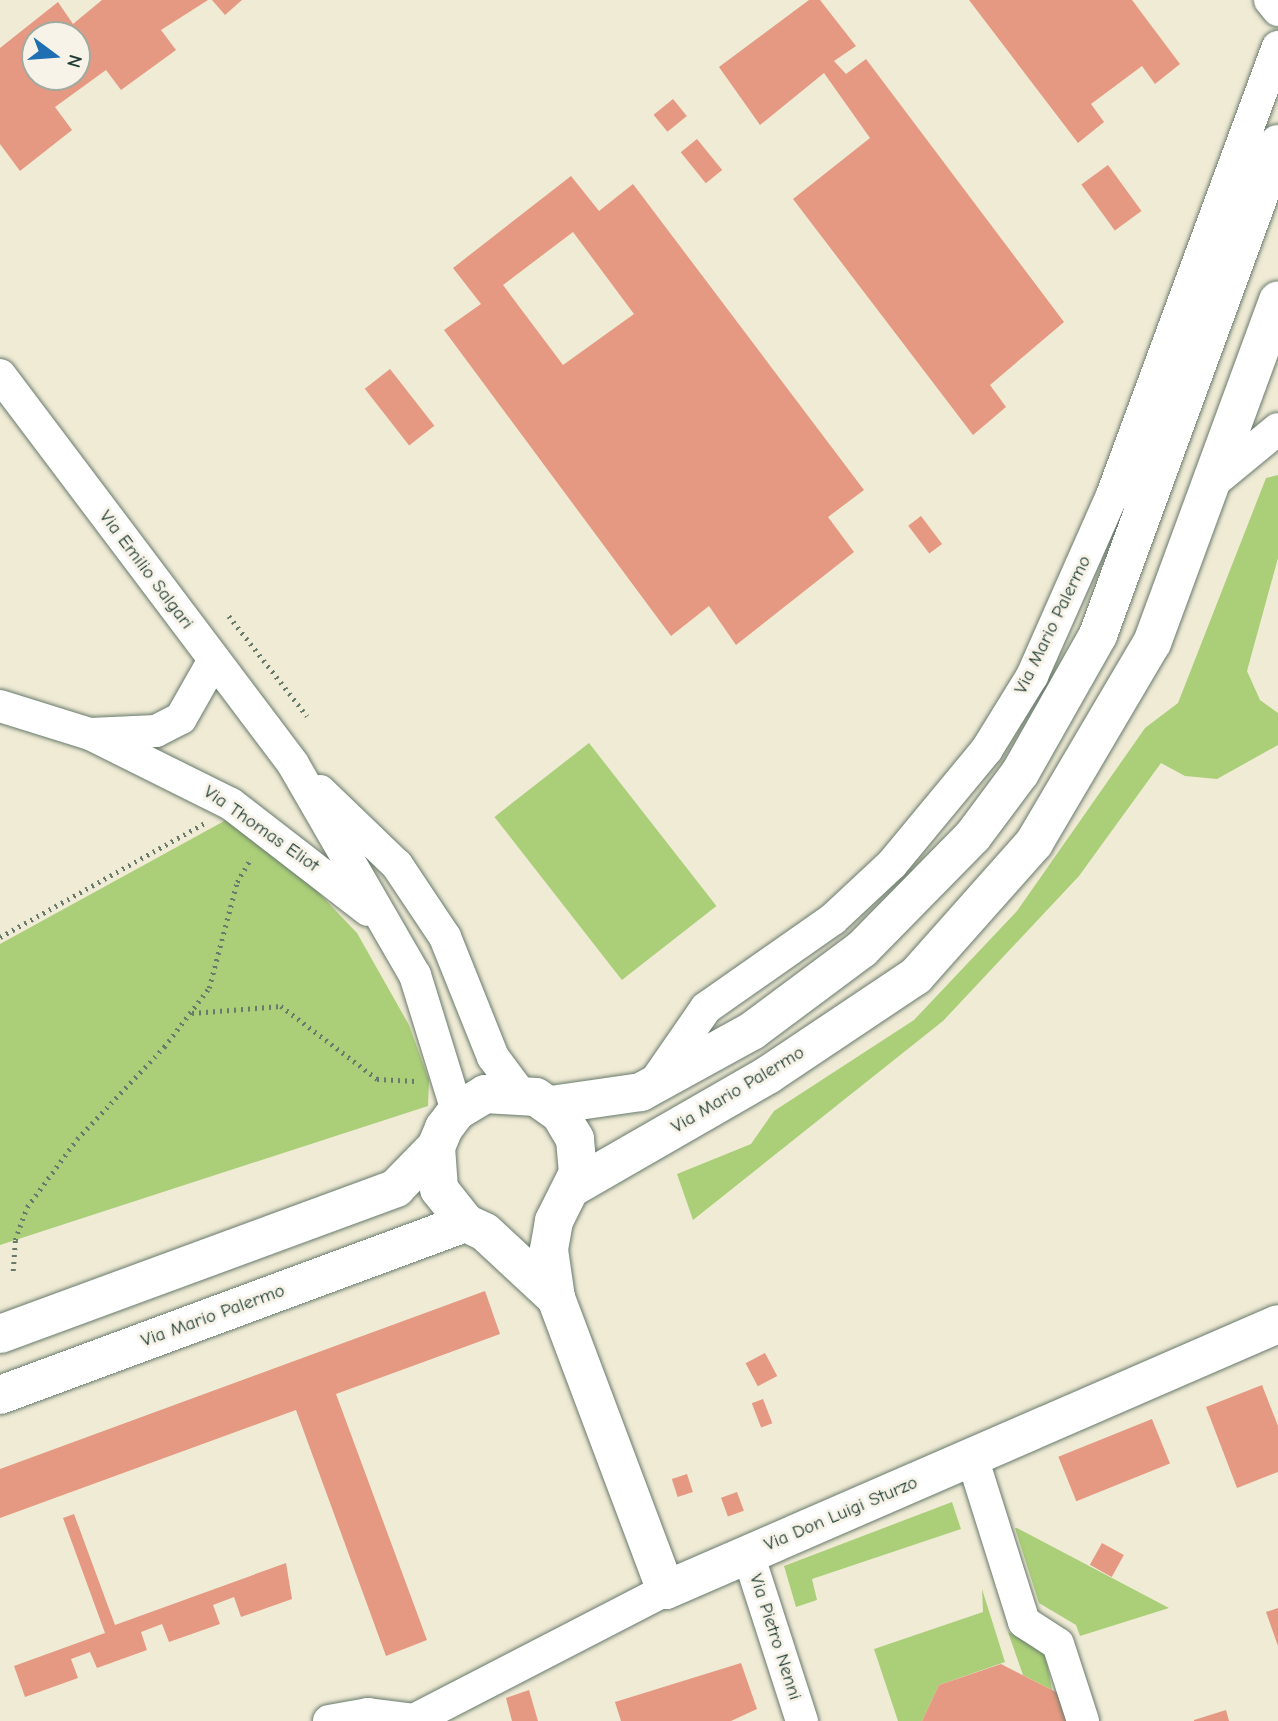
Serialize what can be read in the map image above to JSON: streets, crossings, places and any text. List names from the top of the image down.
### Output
{
  "streets": {
    "street": [
      "Via Emilio Salgari",
      "Via Mario Palermo",
      "Via Thomas Eliot",
      "Via Don Luigi Sturzo",
      "Via Pietro Nenni"
    ]
  },
  "crossings": [
    ["Via Emilio Salgari", "Via Mario Palermo"],
    ["Via Emilio Salgari", "Via Thomas Eliot"],
    ["Via Don Luigi Sturzo", "Via Pietro Nenni"]
  ],
  "north": "right"
}
